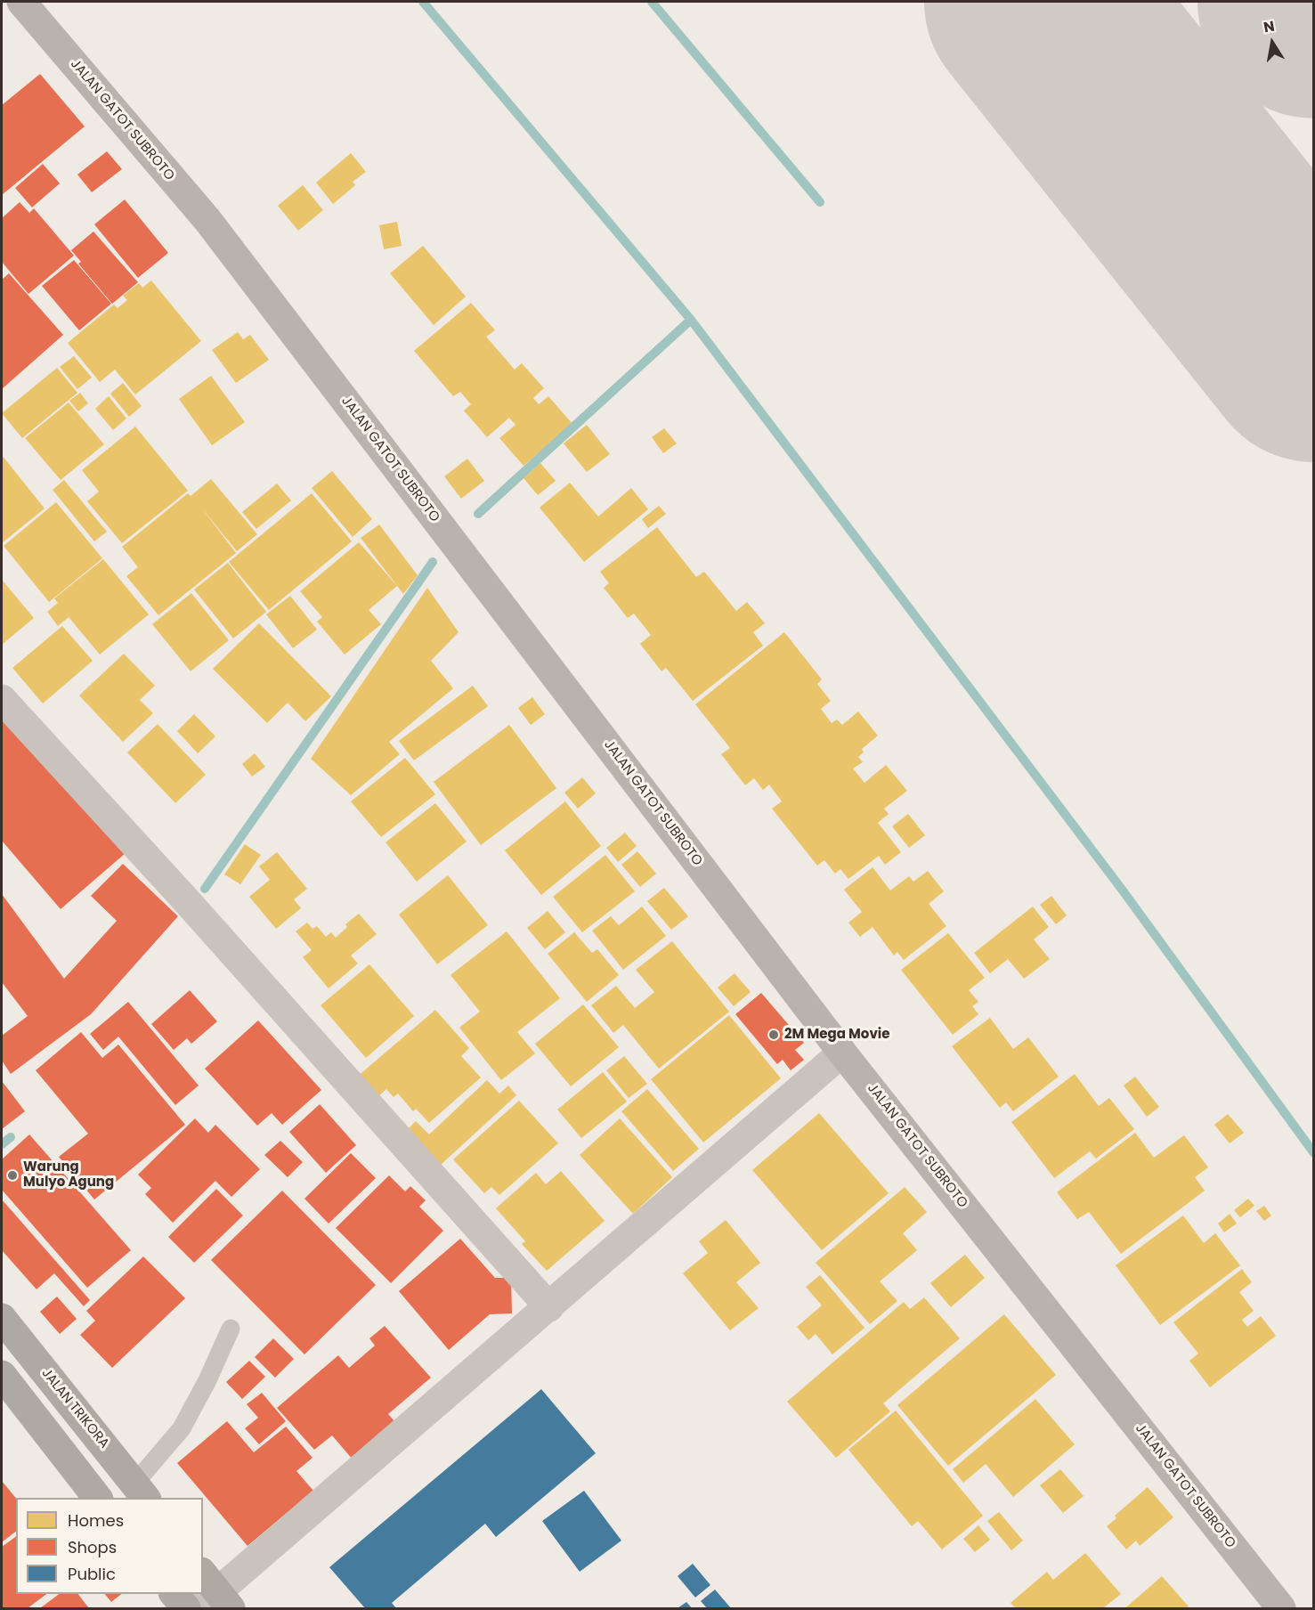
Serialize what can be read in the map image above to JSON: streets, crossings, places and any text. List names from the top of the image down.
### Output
{
  "streets": {
    "highway": ["JALAN TRIKORA"],
    "street": ["JALAN GATOT SUBROTO"]
  },
  "places": ["2M Mega Movie", "Warung Mulyo Agung"],
  "legend": ["Homes", "Shops", "Public"],
  "north": "top"
}
